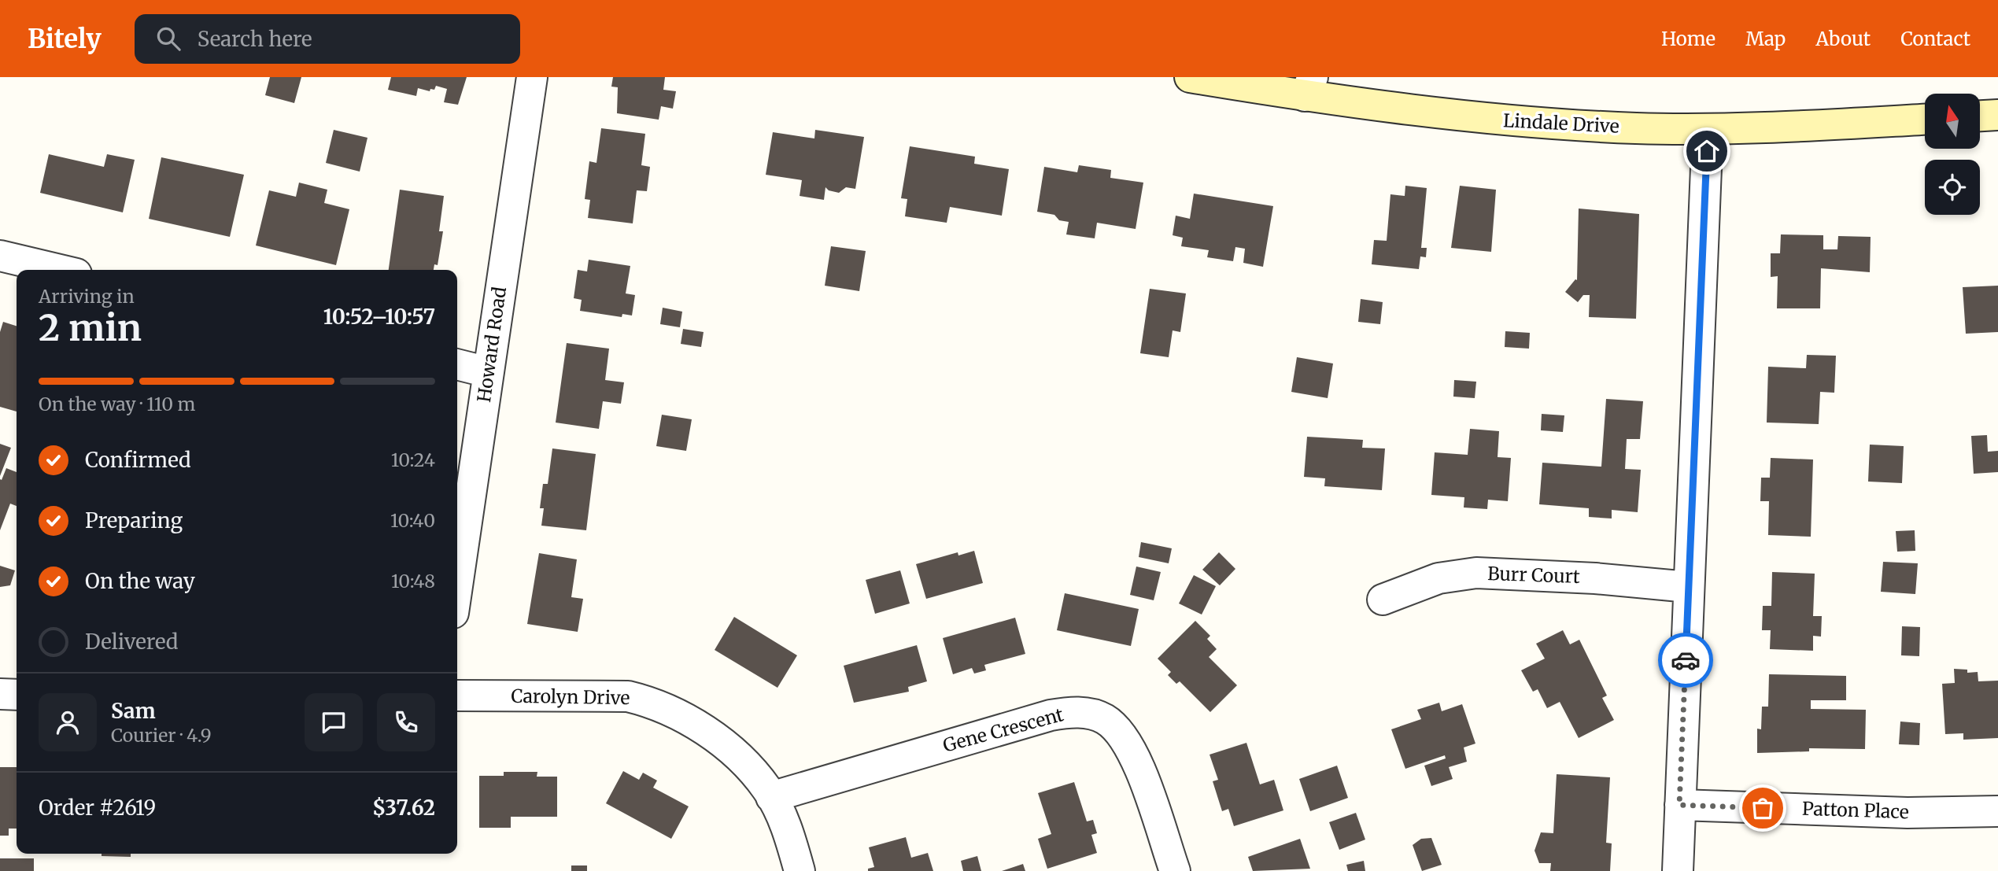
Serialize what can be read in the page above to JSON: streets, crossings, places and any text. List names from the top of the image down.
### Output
{
  "streets": {
    "street": [
      "Lindale Drive",
      "Howard Road",
      "Burr Court",
      "Carolyn Drive",
      "Gene Crescent",
      "Patton Place"
    ]
  },
  "crossings": [
    ["Carolyn Drive", "Gene Crescent"]
  ],
  "north": "top",
  "page": {
    "header": "Bitely",
    "search": "Search here",
    "nav": [
      "Home",
      "Map",
      "About",
      "Contact"
    ],
    "heading": ["2 min", "Arriving in", "10:52–10:57"],
    "panel": [
      "Sam",
      "Courier · 4.9",
      "Order #2619",
      "$37.62"
    ],
    "bar": "On the way · 110 m",
    "list": [
      ["Confirmed", "10:24"],
      ["Preparing", "10:40"],
      ["On the way", "10:48"],
      "Delivered"
    ]
  }
}
